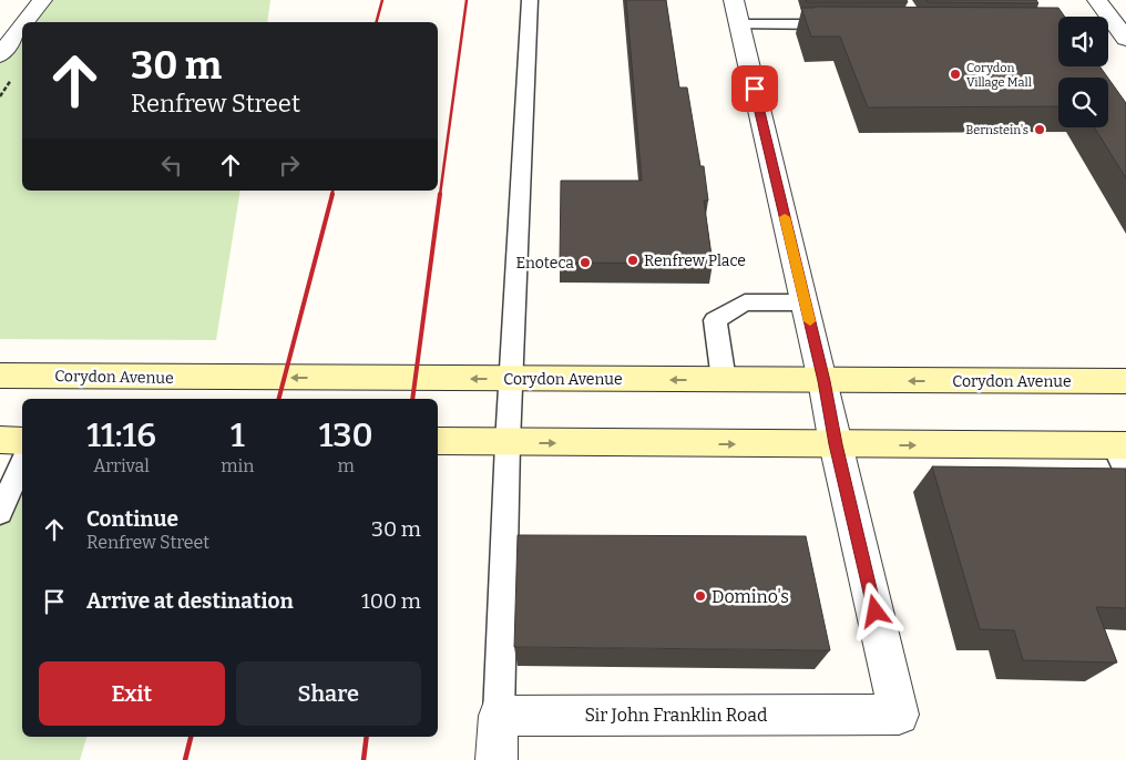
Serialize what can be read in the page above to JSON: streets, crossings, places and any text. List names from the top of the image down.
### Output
{
  "streets": {
    "main road": ["Corydon Avenue"],
    "street": ["Sir John Franklin Road"]
  },
  "places": [
    "Corydon Village Mall",
    "Bernstein's",
    "Renfrew Place",
    "Enoteca",
    "Domino's"
  ],
  "page": {
    "turn": ["30 m", "Renfrew Street"],
    "eta": [
      "11:16",
      "Arrival",
      "1",
      "min",
      "130",
      "m"
    ],
    "list": [
      {
        "name": "Continue",
        "note": "Renfrew Street",
        "value": "30 m"
      },
      {
        "name": "Arrive at destination",
        "value": "100 m"
      }
    ],
    "buttons": ["Exit", "Share"]
  }
}
